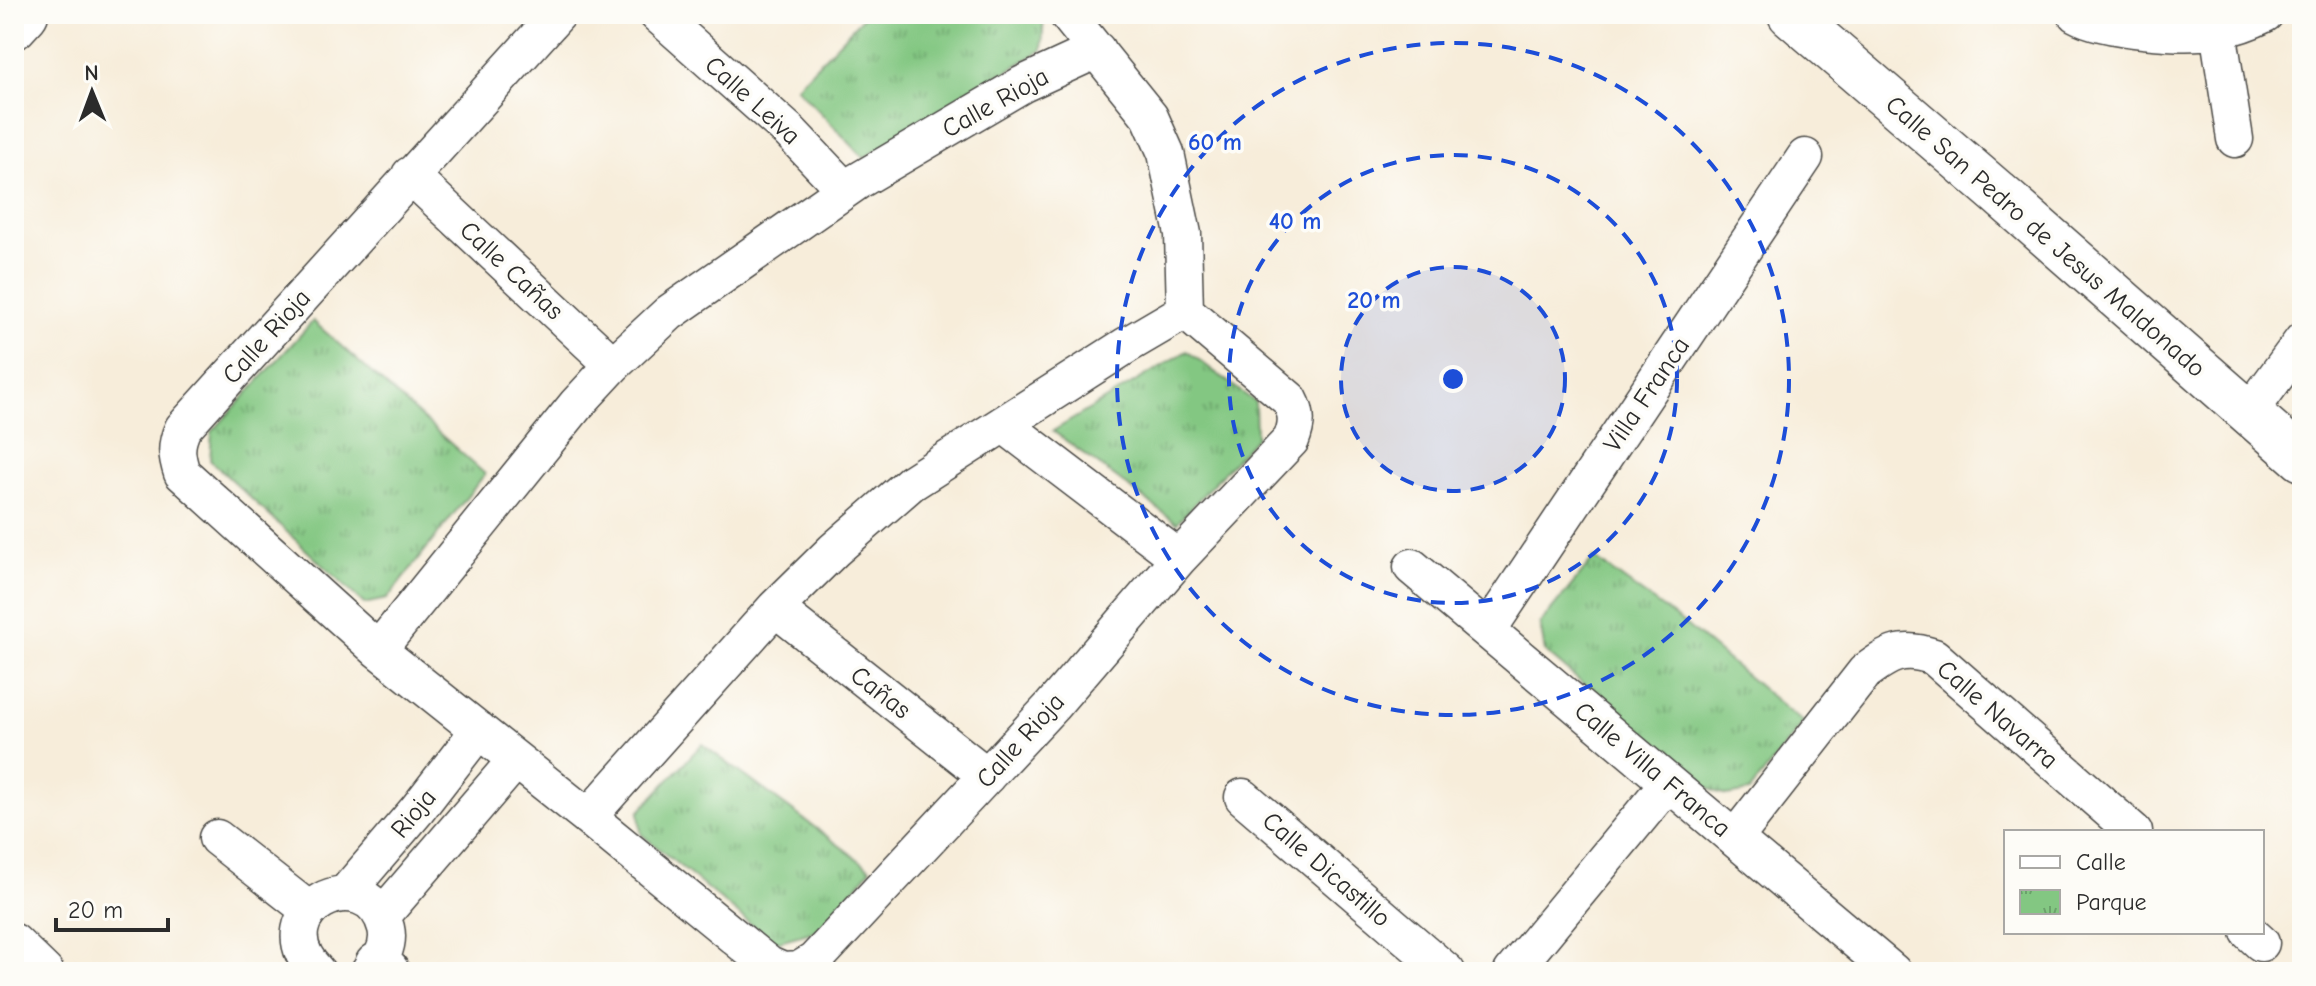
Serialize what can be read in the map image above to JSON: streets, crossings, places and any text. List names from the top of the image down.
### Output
{
  "streets": {
    "street": [
      "Calle Leiva",
      "Calle Rioja",
      "Calle San Pedro de Jesus Maldonado",
      "Calle Cañas",
      "Villa Franca",
      "Cañas",
      "Calle Navarra",
      "Calle Villa Franca",
      "Rioja",
      "Calle Dicastillo"
    ]
  },
  "crossings": [
    ["Calle Leiva", "Calle Rioja"],
    ["Calle Rioja", "Calle Cañas"],
    ["Calle Rioja", "Cañas"],
    ["Calle Rioja", "Rioja"],
    ["Villa Franca", "Calle Villa Franca"],
    ["Calle Navarra", "Calle Villa Franca"]
  ],
  "legend": ["Calle", "Parque"],
  "scale_bar": "20 m",
  "north": "top",
  "rings": ["60 m", "40 m", "20 m"]
}
